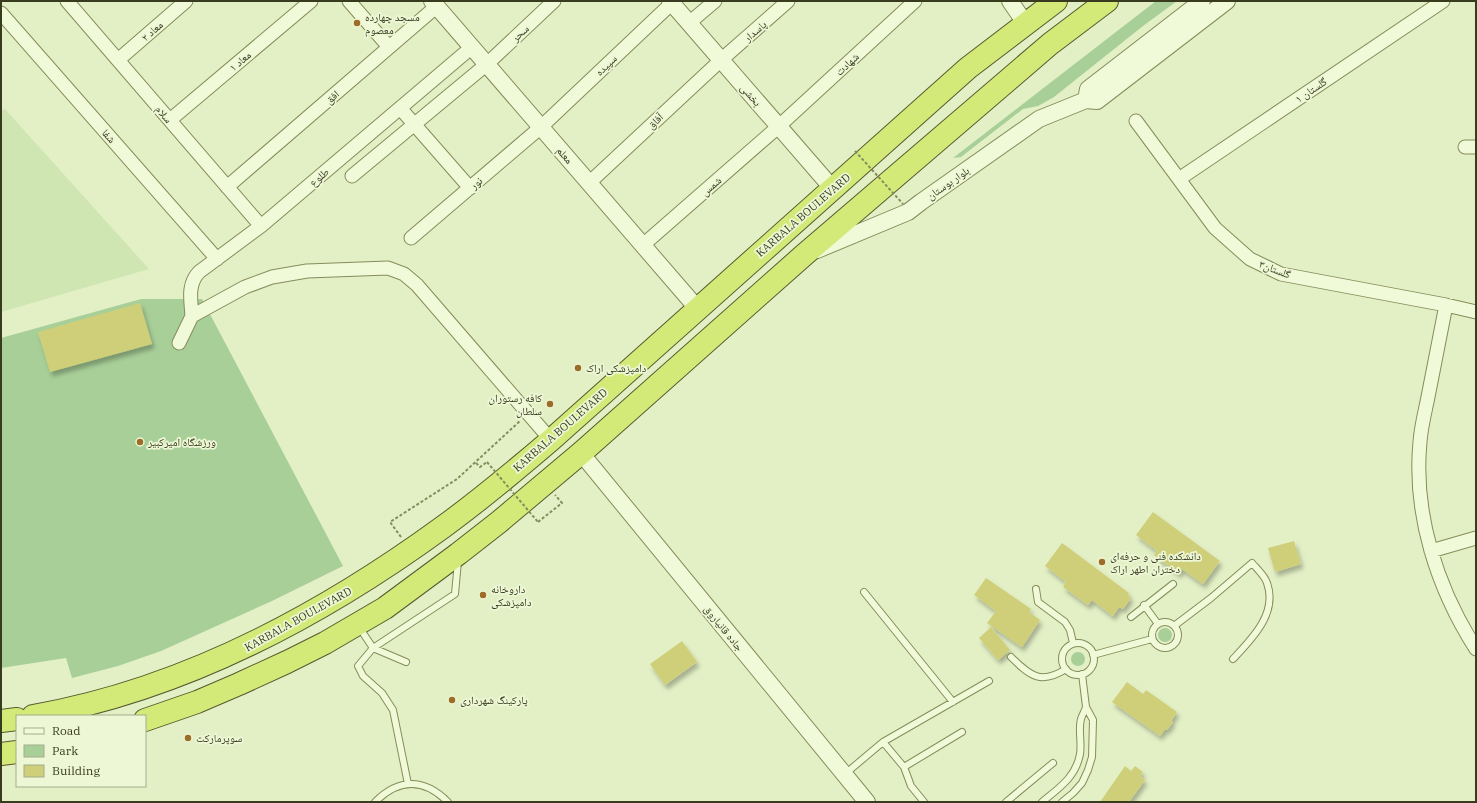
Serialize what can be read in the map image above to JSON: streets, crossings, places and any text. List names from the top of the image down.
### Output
{
  "streets": {
    "highway": ["KARBALA BOULEVARD"],
    "street": [
      "معاد ۲",
      "پاسدار",
      "سحر",
      "معاد ۱",
      "شهادت",
      "سپیده",
      "گلستان ۱",
      "بخشی",
      "افق",
      "سلام",
      "آفاق",
      "شفا",
      "معلم",
      "طلوع",
      "نور",
      "بلوار بوستان",
      "شمس",
      "گلستان۳",
      "جاده قانیاروق"
    ]
  },
  "crossings": [
    ["معاد ۲", "سلام"],
    ["پاسدار", "بخشی"],
    ["پاسدار", "آفاق"],
    ["سحر", "معلم"],
    ["معاد ۱", "سلام"],
    ["شهادت", "بخشی"],
    ["شهادت", "شمس"],
    ["سپیده", "بخشی"],
    ["سپیده", "معلم"],
    ["سپیده", "نور"],
    ["گلستان ۱", "گلستان۳"],
    ["بخشی", "آفاق"],
    ["بخشی", "شمس"],
    ["بخشی", "KARBALA BOULEVARD"],
    ["افق", "سلام"],
    ["افق", "معلم"],
    ["سلام", "طلوع"],
    ["آفاق", "معلم"],
    ["شفا", "طلوع"],
    ["معلم", "طلوع"],
    ["معلم", "نور"],
    ["معلم", "شمس"],
    ["معلم", "KARBALA BOULEVARD"]
  ],
  "places": [
    "مسجد چهارده معصوم",
    "دامپزشکی اراک",
    "کافه رستوران سلطان",
    "ورزشگاه امیرکبیر",
    "دانشکده فنی و حرفه‌ای دختران اطهر اراک",
    "داروخانه دامپزشکی",
    "پارکینگ شهرداری",
    "سوپرمارکت"
  ],
  "legend": ["Road", "Park", "Building"]
}
